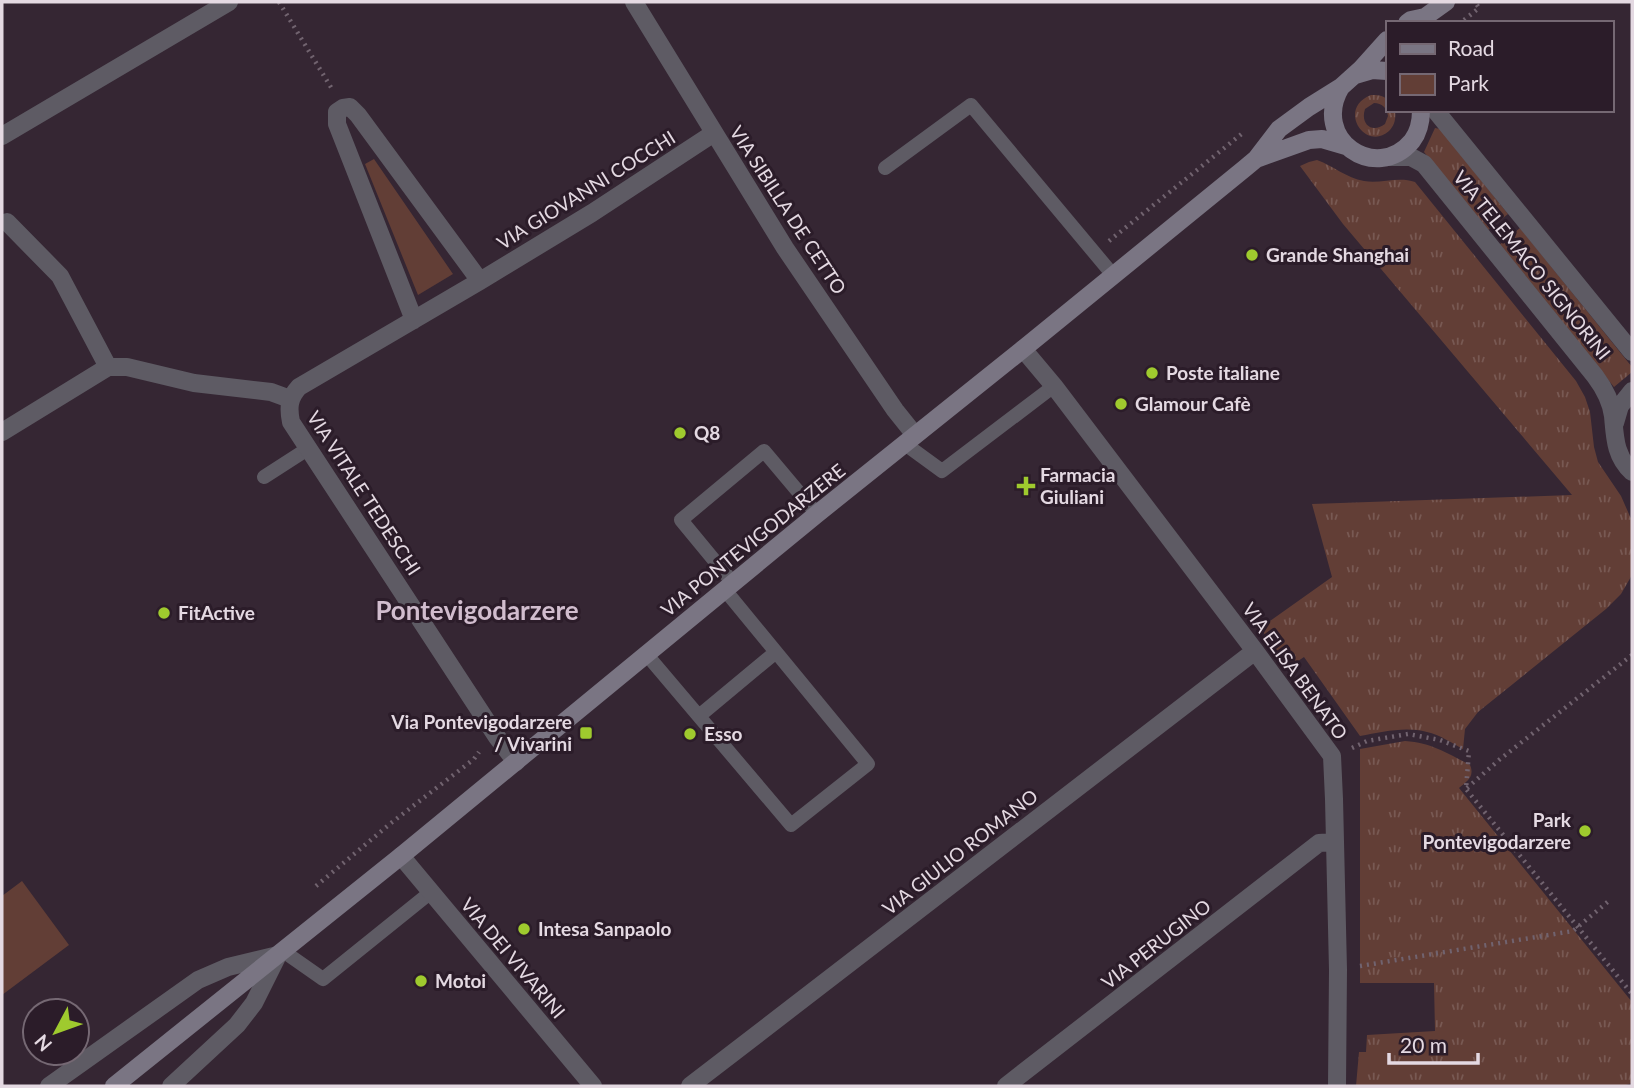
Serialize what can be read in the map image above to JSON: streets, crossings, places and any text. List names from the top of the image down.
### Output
{
  "streets": {
    "main road": ["VIA PONTEVIGODARZERE"],
    "street": [
      "VIA GIOVANNI COCCHI",
      "VIA SIBILLA DE CETTO",
      "VIA TELEMACO SIGNORINI",
      "VIA VITALE TEDESCHI",
      "VIA ELISA BENATO",
      "VIA GIULIO ROMANO",
      "VIA PERUGINO",
      "VIA DEI VIVARINI"
    ]
  },
  "crossings": [
    ["VIA GIOVANNI COCCHI", "VIA SIBILLA DE CETTO"],
    ["VIA GIOVANNI COCCHI", "VIA VITALE TEDESCHI"],
    ["VIA SIBILLA DE CETTO", "VIA PONTEVIGODARZERE"],
    ["VIA TELEMACO SIGNORINI", "VIA PONTEVIGODARZERE"],
    ["VIA VITALE TEDESCHI", "VIA PONTEVIGODARZERE"],
    ["VIA PONTEVIGODARZERE", "VIA ELISA BENATO"],
    ["VIA PONTEVIGODARZERE", "VIA DEI VIVARINI"],
    ["VIA ELISA BENATO", "VIA GIULIO ROMANO"],
    ["VIA ELISA BENATO", "VIA PERUGINO"]
  ],
  "districts": ["Pontevigodarzere"],
  "places": {
    "other": [
      "Grande Shanghai",
      "Poste italiane",
      "Glamour Cafè",
      "Q8",
      "FitActive",
      "Esso",
      "Park Pontevigodarzere",
      "Intesa Sanpaolo",
      "Motoi"
    ],
    "health": ["Farmacia Giuliani"],
    "transit": ["Via Pontevigodarzere / Vivarini"]
  },
  "legend": ["Road", "Park"],
  "scale_bar": "20 m",
  "north": "bottom left"
}
